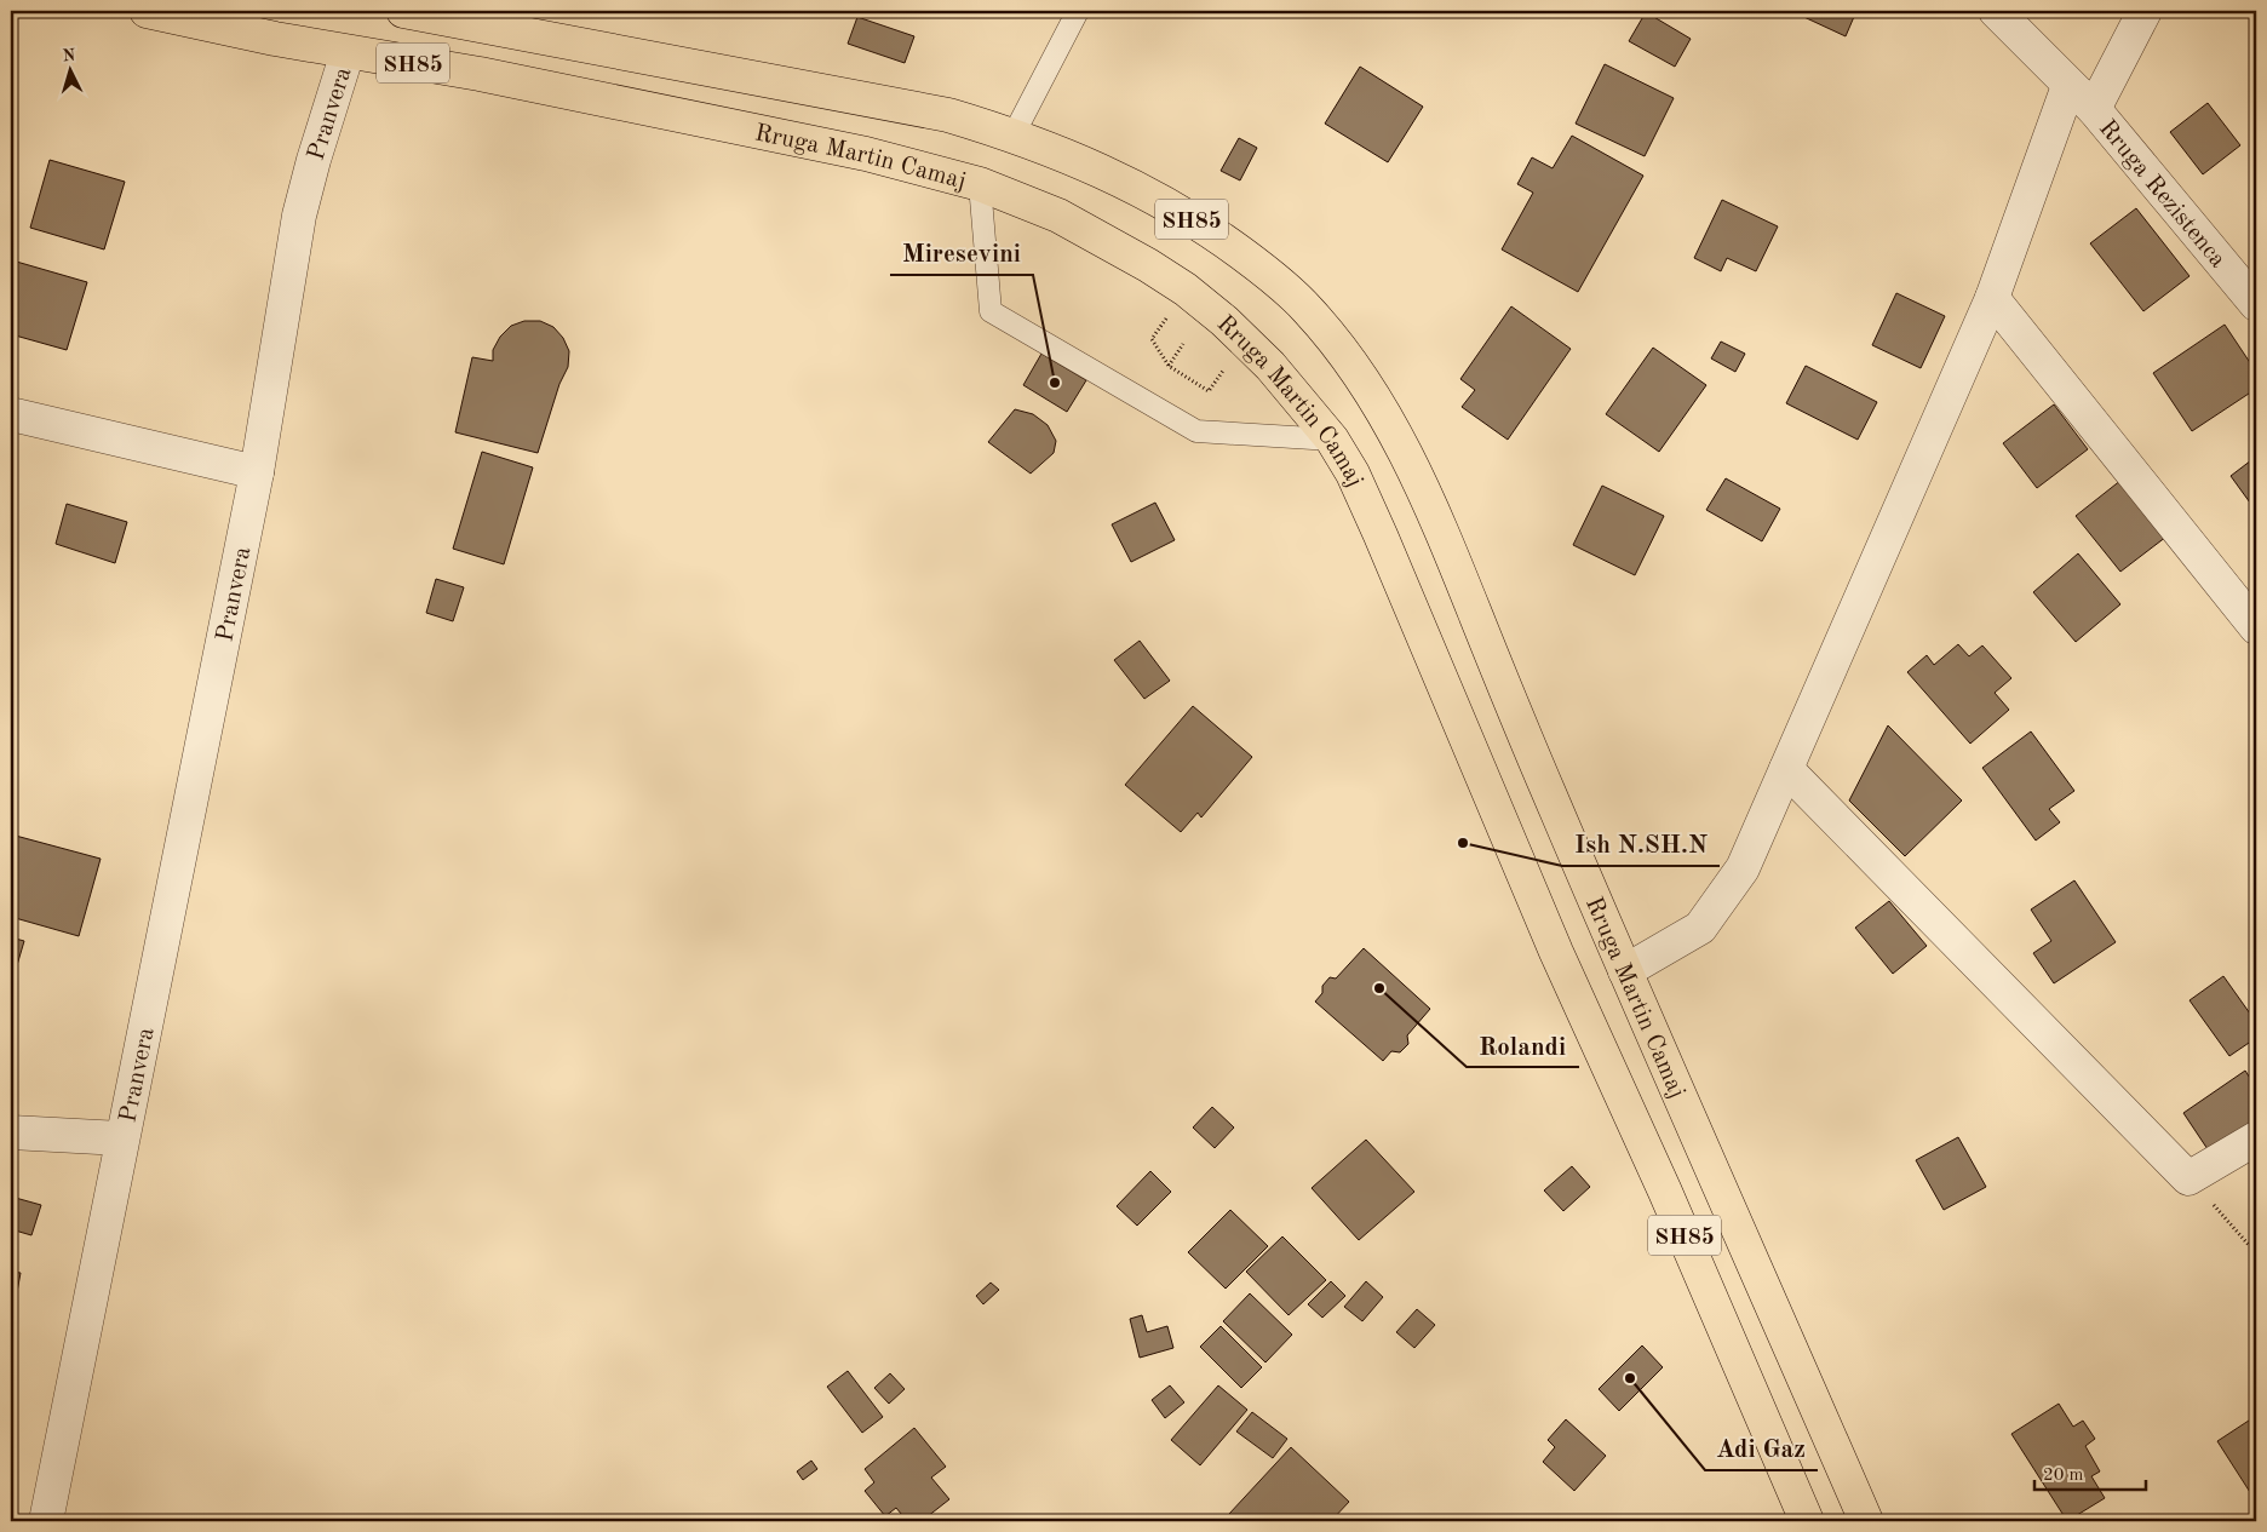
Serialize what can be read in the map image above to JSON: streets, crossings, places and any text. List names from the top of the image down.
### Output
{
  "streets": {
    "highway": ["SH85", "Rruga Martin Camaj"],
    "street": ["Pranvera", "Rruga Rezistenca"]
  },
  "crossings": [
    ["Pranvera", "Rruga Martin Camaj"]
  ],
  "places": [
    "Miresevini",
    "Ish N.SH.N",
    "Rolandi",
    "Adi Gaz"
  ],
  "scale_bar": "20 m",
  "north": "top"
}
